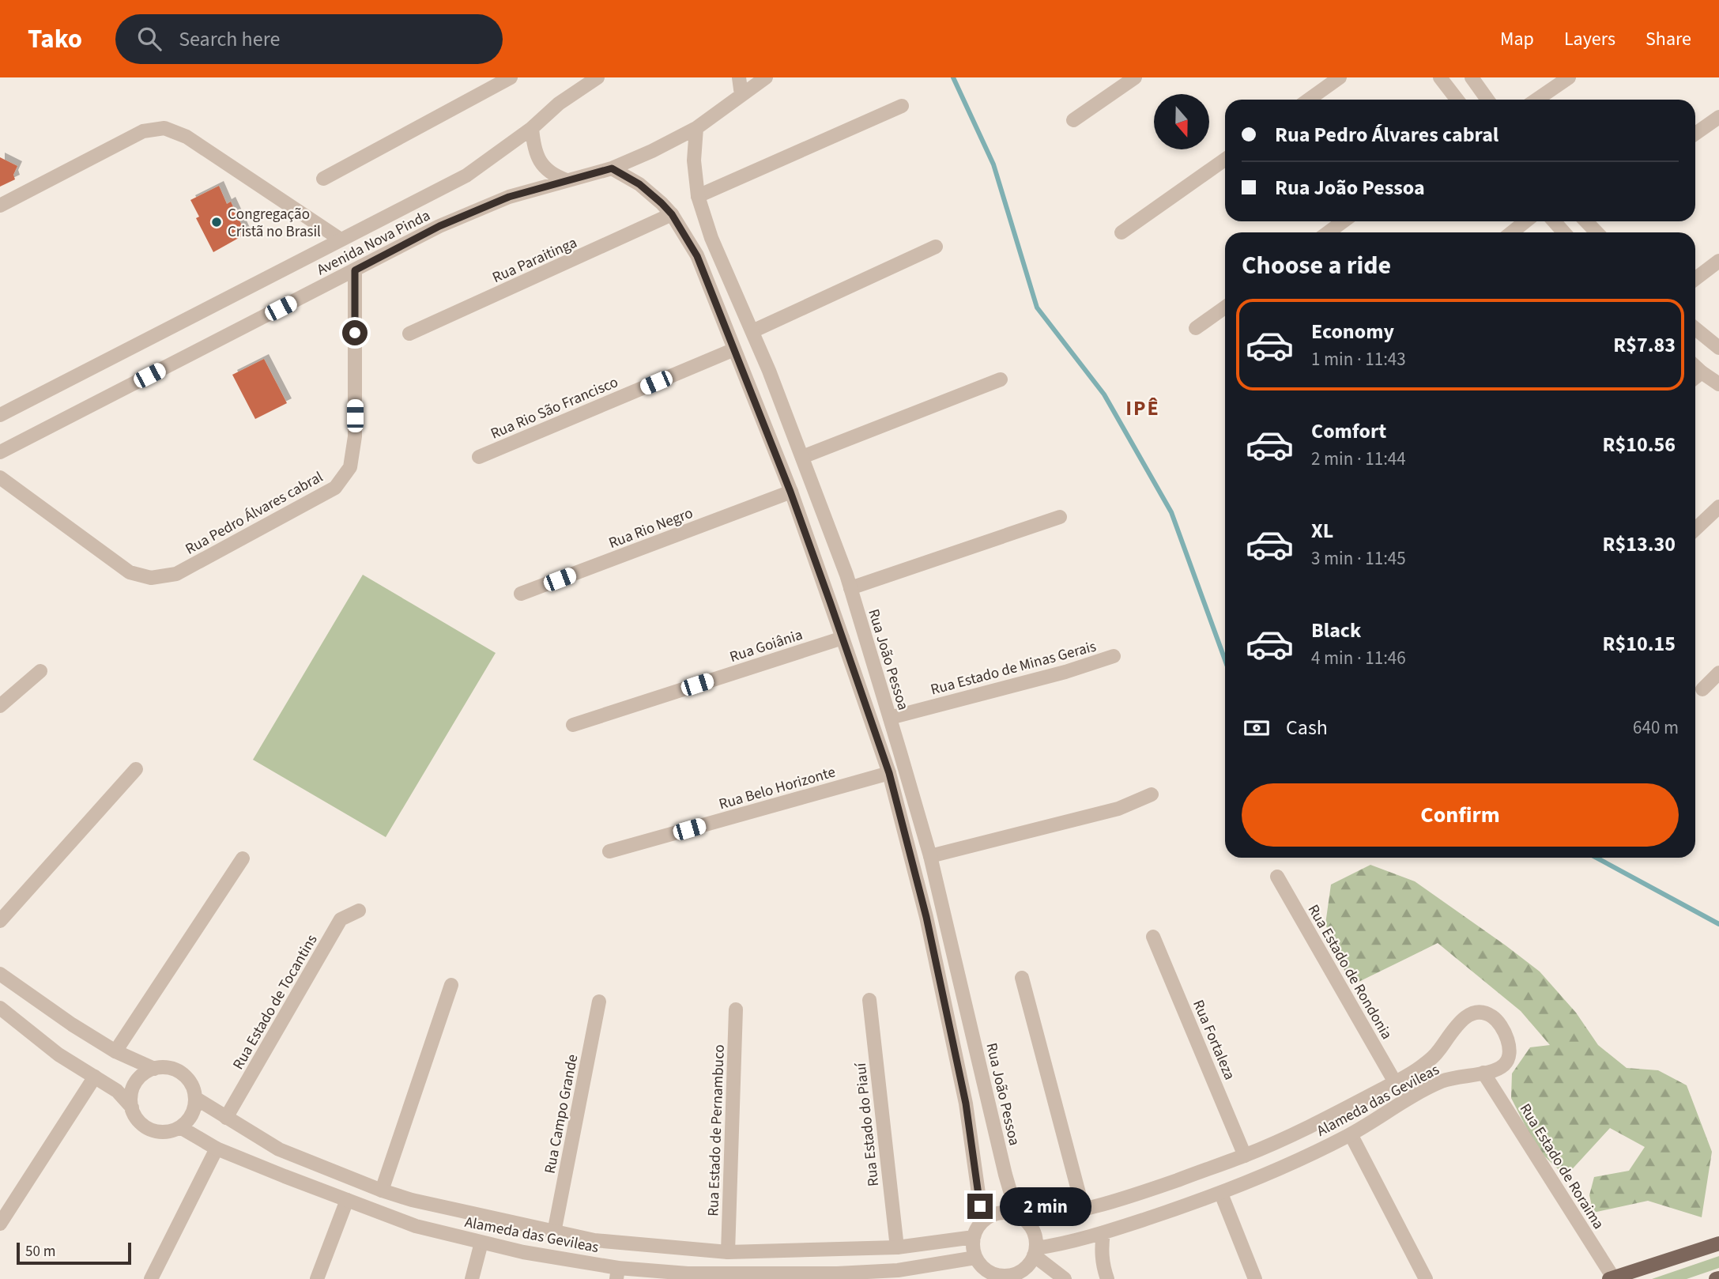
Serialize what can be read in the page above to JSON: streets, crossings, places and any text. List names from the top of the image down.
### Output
{
  "streets": {
    "street": [
      "Avenida Nova Pinda",
      "Rua Paraitinga",
      "Rua Rio São Francisco",
      "Rua Pedro Álvares cabral",
      "Rua Rio Negro",
      "Rua Goiânia",
      "Rua João Pessoa",
      "Rua Estado de Minas Gerais",
      "Rua Belo Horizonte",
      "Rua Estado de Rondonia",
      "Rua Estado de Tocantins",
      "Rua Fortaleza",
      "Alameda das Gevileas",
      "Rua Campo Grande",
      "Rua Estado do Piauí",
      "Rua Estado de Pernambuco",
      "Rua Estado de Roraima"
    ]
  },
  "crossings": [
    ["Avenida Nova Pinda", "Rua Pedro Álvares cabral"],
    ["Avenida Nova Pinda", "Rua João Pessoa"],
    ["Rua João Pessoa", "Rua Estado de Minas Gerais"],
    ["Rua João Pessoa", "Alameda das Gevileas"],
    ["Rua Estado de Rondonia", "Alameda das Gevileas"],
    ["Rua Fortaleza", "Alameda das Gevileas"],
    ["Alameda das Gevileas", "Rua Campo Grande"],
    ["Alameda das Gevileas", "Rua Estado do Piauí"],
    ["Alameda das Gevileas", "Rua Estado de Pernambuco"],
    ["Alameda das Gevileas", "Rua Estado de Roraima"]
  ],
  "districts": ["IPÊ"],
  "places": ["Congregação Cristã no Brasil"],
  "scale_bar": "50 m",
  "north": "bottom",
  "page": {
    "header": "Tako",
    "search": "Search here",
    "nav": ["Map", "Layers", "Share"],
    "banner": ["Rua Pedro Álvares cabral", "Rua João Pessoa"],
    "heading": "Choose a ride",
    "list": [
      {
        "name": "Economy",
        "note": "1 min · 11:43",
        "value": "R$7.83"
      },
      {
        "name": "Comfort",
        "note": "2 min · 11:44",
        "value": "R$10.56"
      },
      {
        "name": "XL",
        "note": "3 min · 11:45",
        "value": "R$13.30"
      },
      {
        "name": "Black",
        "note": "4 min · 11:46",
        "value": "R$10.15"
      }
    ],
    "pay": ["Cash", "640 m"],
    "buttons": "Confirm",
    "bubble": "2 min",
    "scale": "50 m"
  }
}
